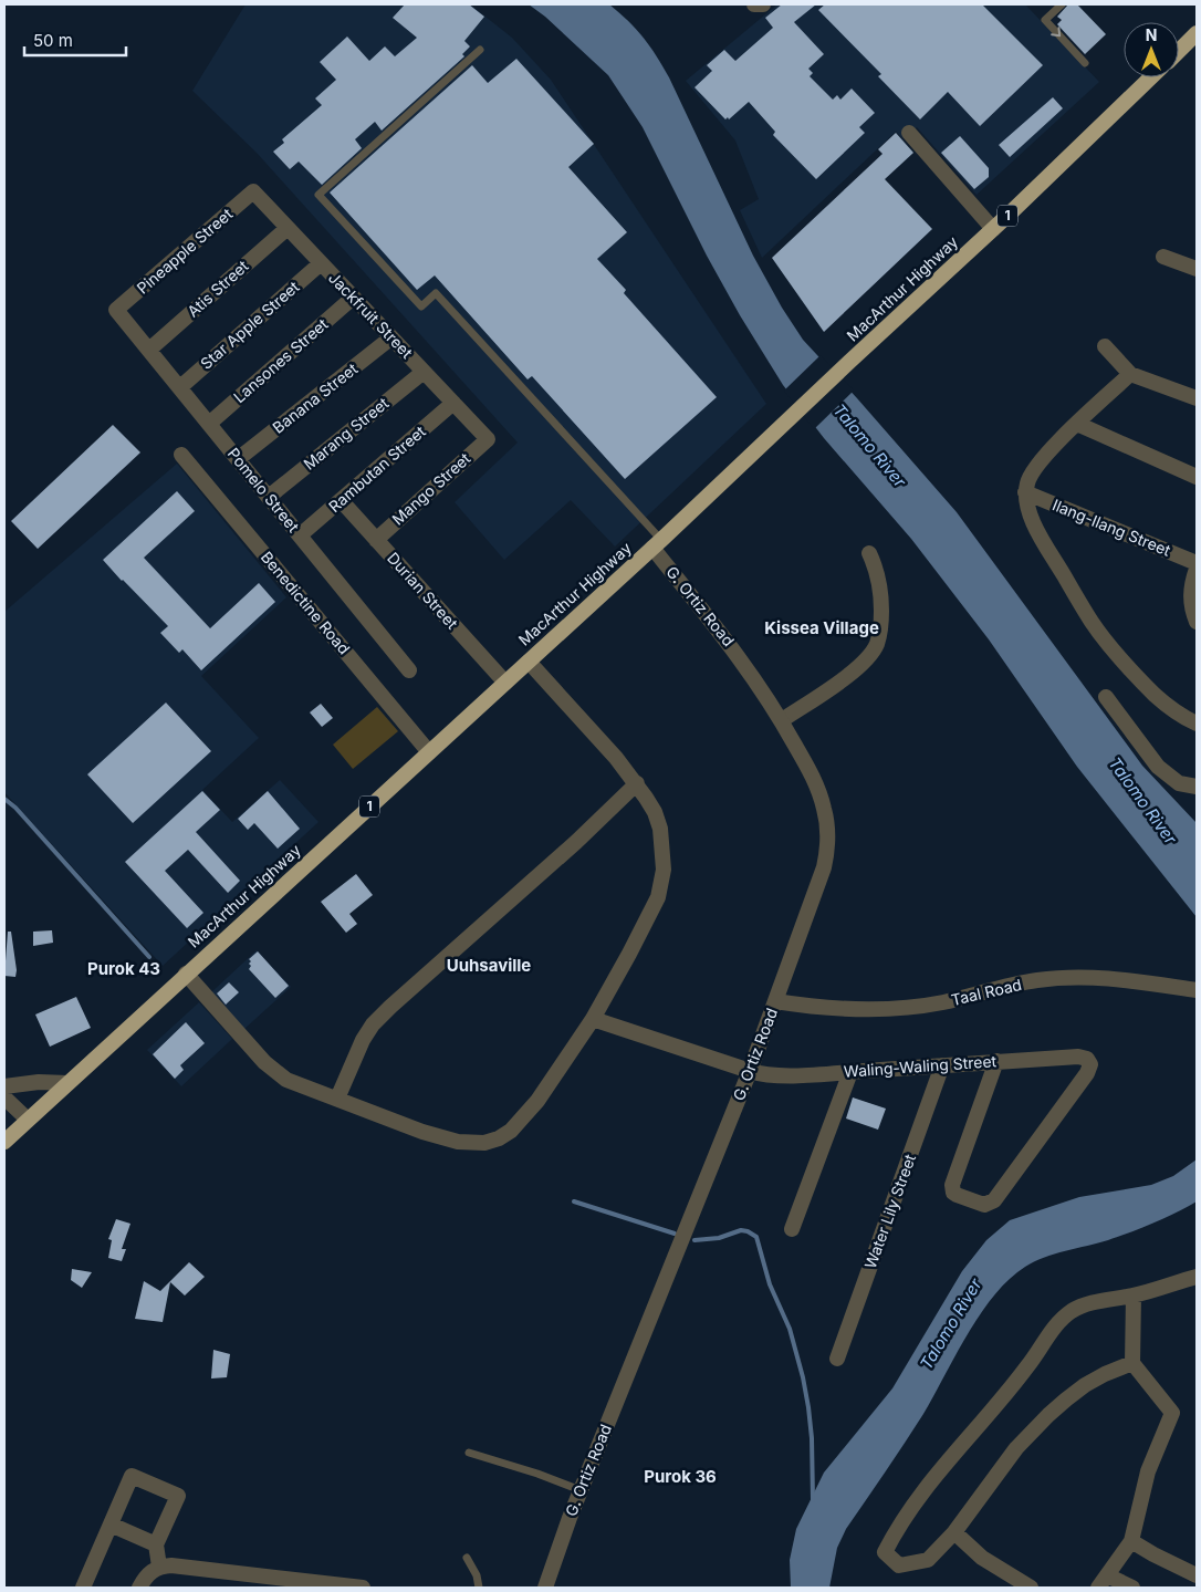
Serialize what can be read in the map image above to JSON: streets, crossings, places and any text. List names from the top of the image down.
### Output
{
  "streets": {
    "highway": ["1", "MacArthur Highway"],
    "street": [
      "Pineapple Street",
      "Atis Street",
      "Jackfruit Street",
      "Star Apple Street",
      "Lansones Street",
      "Banana Street",
      "Marang Street",
      "Rambutan Street",
      "Mango Street",
      "Pomelo Street",
      "Ilang-Ilang Street",
      "Durian Street",
      "Benedictine Road",
      "G. Ortiz Road",
      "Taal Road",
      "Waling-Waling Street",
      "Water Lily Street"
    ]
  },
  "crossings": [
    ["Pineapple Street", "Jackfruit Street"],
    ["Pineapple Street", "Pomelo Street"],
    ["Atis Street", "Jackfruit Street"],
    ["Atis Street", "Pomelo Street"],
    ["MacArthur Highway", "Durian Street"],
    ["MacArthur Highway", "Benedictine Road"],
    ["MacArthur Highway", "G. Ortiz Road"],
    ["Jackfruit Street", "Star Apple Street"],
    ["Jackfruit Street", "Lansones Street"],
    ["Jackfruit Street", "Banana Street"],
    ["Jackfruit Street", "Marang Street"],
    ["Jackfruit Street", "Rambutan Street"],
    ["Jackfruit Street", "Mango Street"],
    ["Star Apple Street", "Pomelo Street"],
    ["Lansones Street", "Pomelo Street"],
    ["Banana Street", "Pomelo Street"],
    ["Marang Street", "Pomelo Street"],
    ["Rambutan Street", "Pomelo Street"],
    ["Rambutan Street", "Durian Street"],
    ["Mango Street", "Durian Street"],
    ["G. Ortiz Road", "Taal Road"],
    ["G. Ortiz Road", "Waling-Waling Street"],
    ["Waling-Waling Street", "Water Lily Street"]
  ],
  "districts": [
    "Kissea Village",
    "Uuhsaville",
    "Purok 43",
    "Purok 36"
  ],
  "water": ["Talomo River"],
  "scale_bar": "50 m",
  "north": "top"
}
